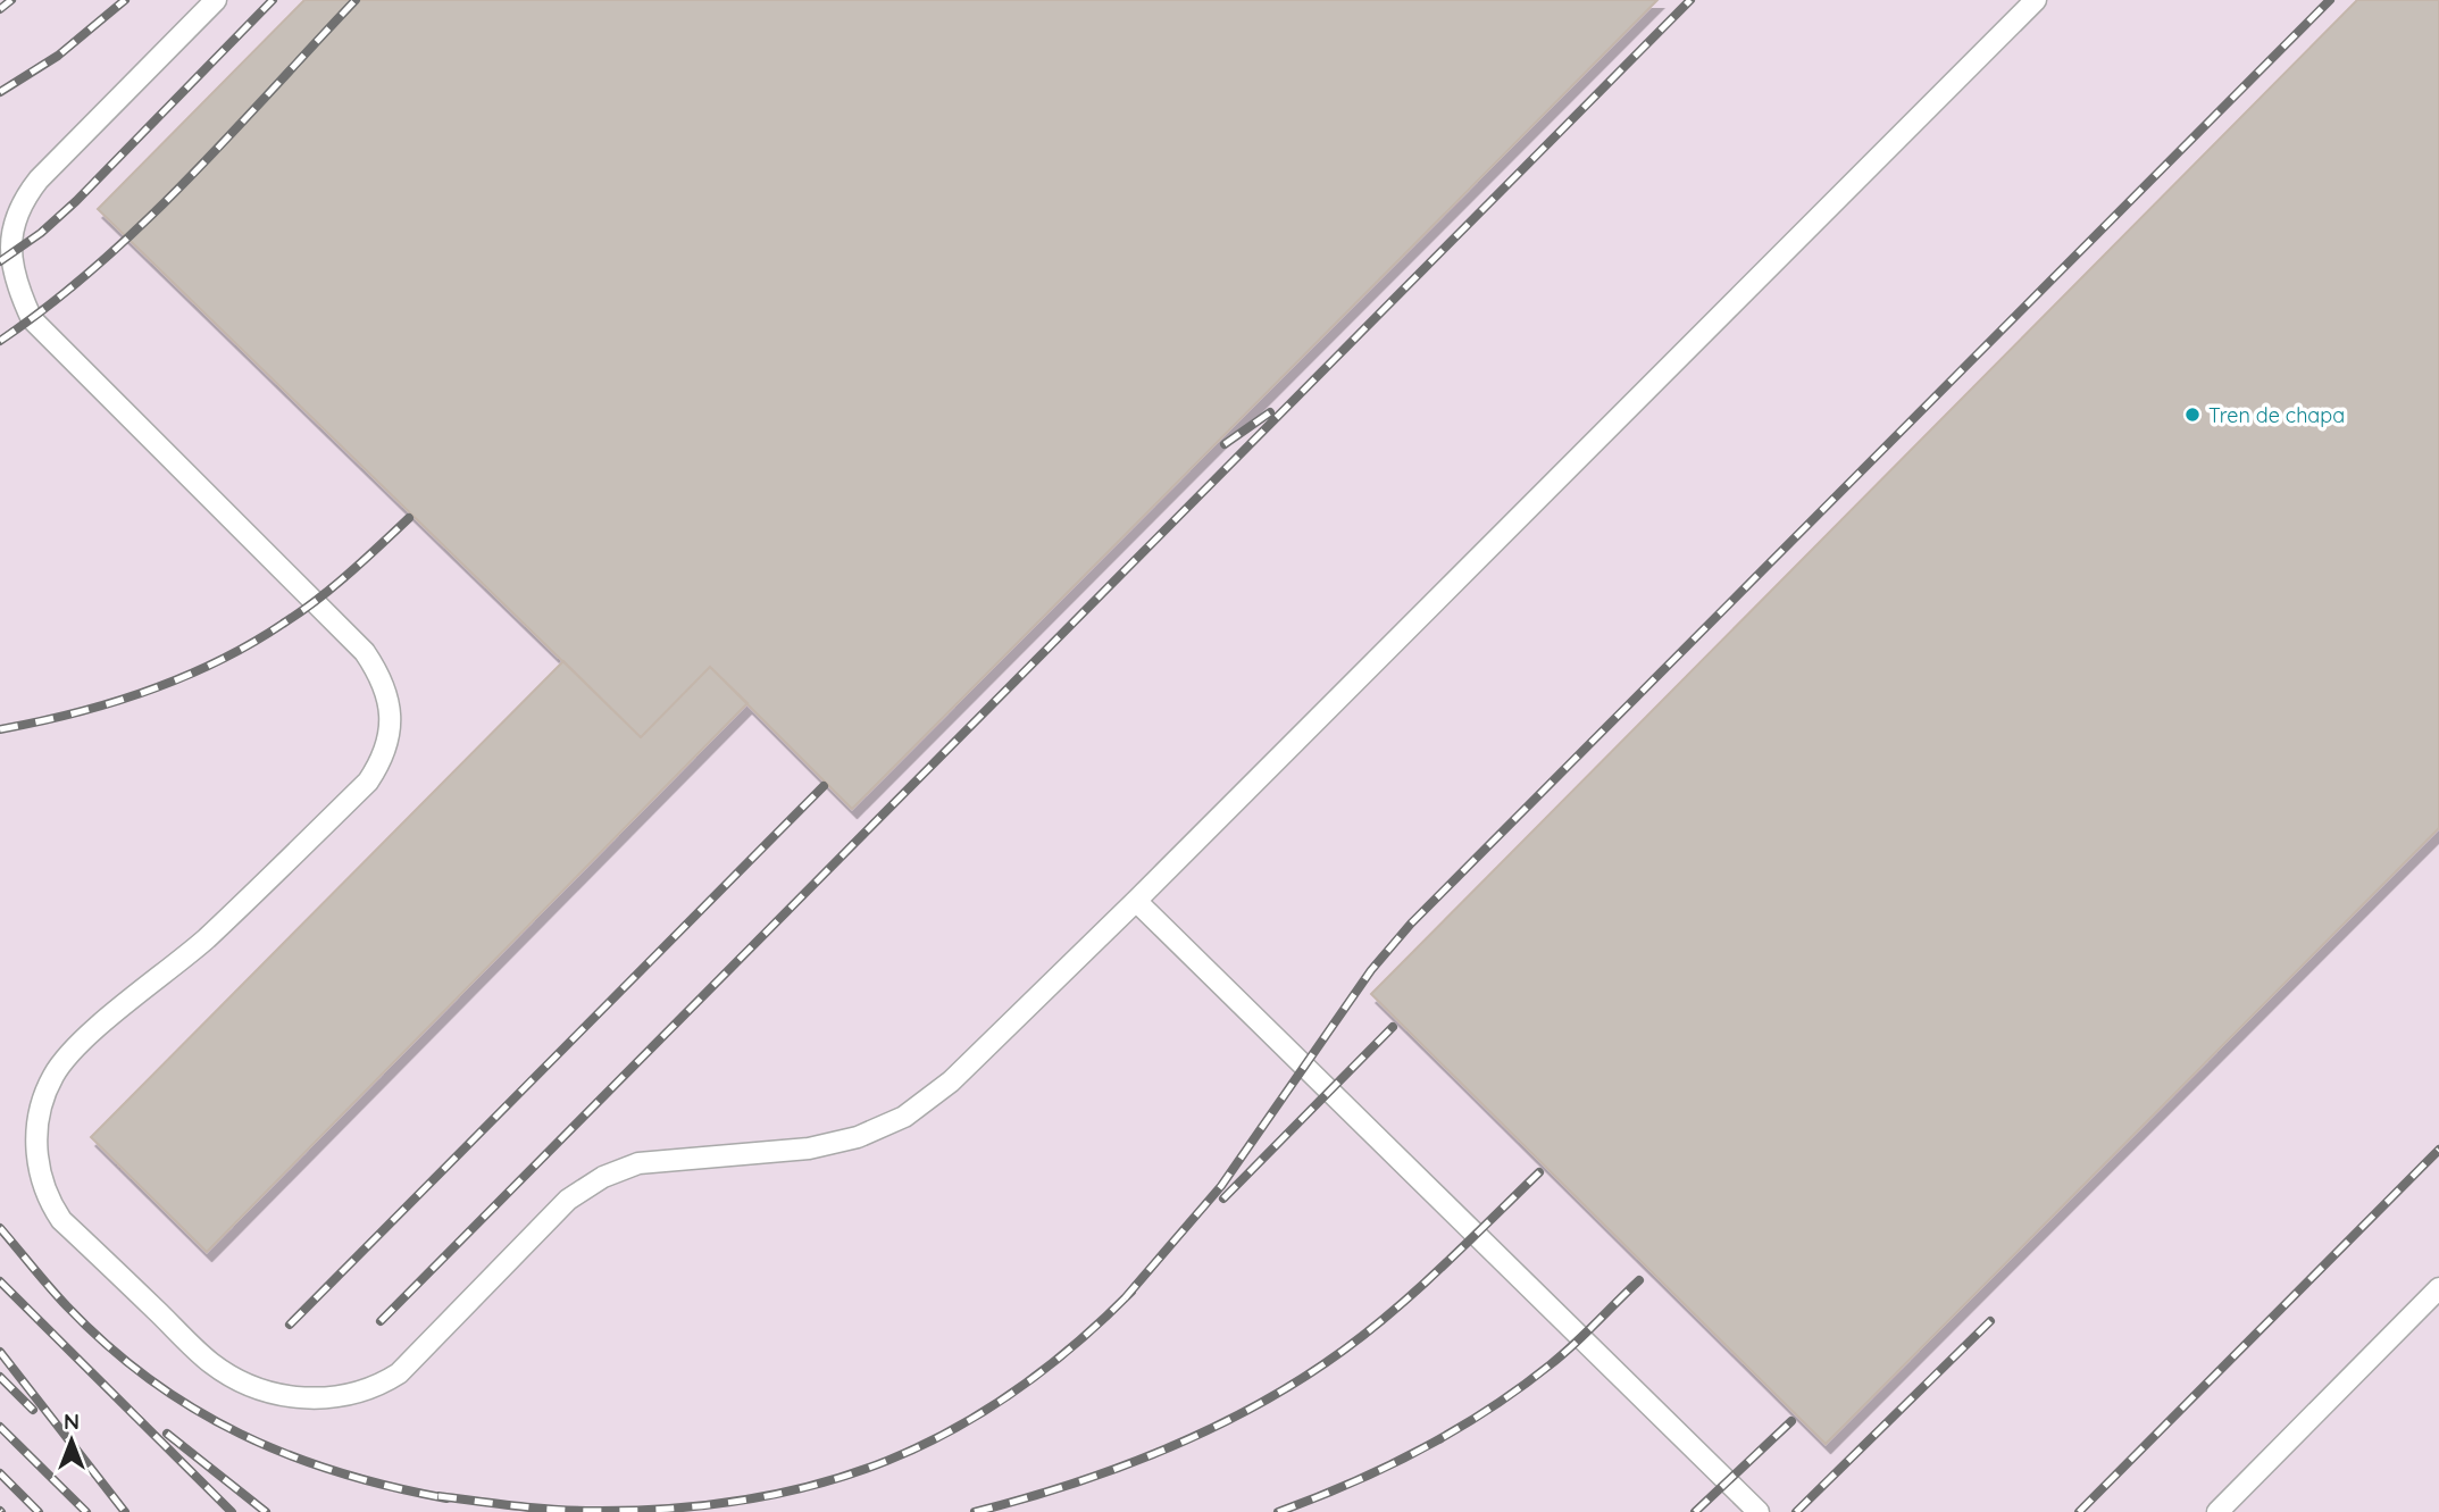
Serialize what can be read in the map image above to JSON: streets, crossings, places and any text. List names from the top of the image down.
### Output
{
  "places": ["Tren de chapa"],
  "north": "top"
}
